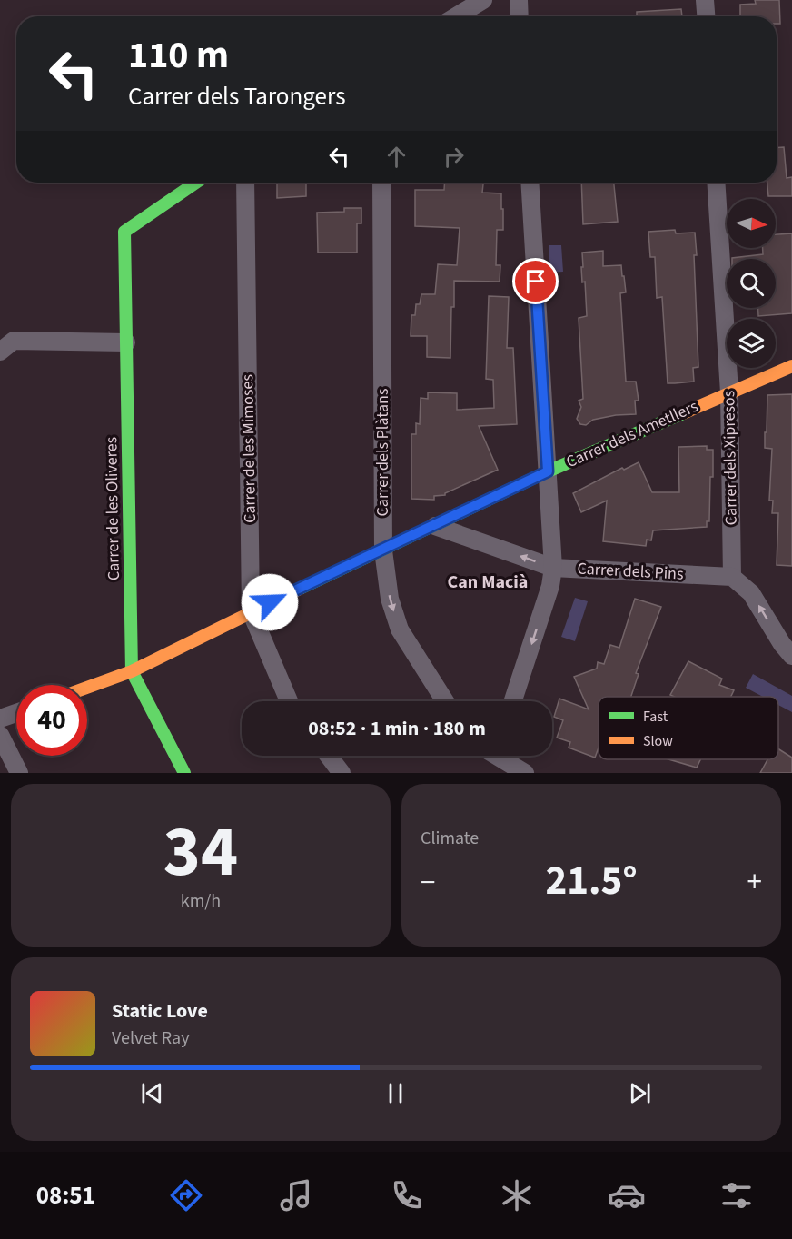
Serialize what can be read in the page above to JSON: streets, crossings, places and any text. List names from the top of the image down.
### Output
{
  "streets": {
    "street": [
      "Carrer dels Ametllers",
      "Carrer de les Mimoses",
      "Carrer dels Plàtans",
      "Carrer dels Xipresos",
      "Carrer de les Oliveres",
      "Carrer dels Pins"
    ]
  },
  "crossings": [
    ["Carrer dels Ametllers", "Carrer de les Mimoses"],
    ["Carrer dels Ametllers", "Carrer dels Plàtans"],
    ["Carrer dels Ametllers", "Carrer dels Xipresos"],
    ["Carrer dels Ametllers", "Carrer de les Oliveres"],
    ["Carrer dels Ametllers", "Carrer dels Pins"],
    ["Carrer dels Xipresos", "Carrer dels Pins"]
  ],
  "one_way": ["Carrer dels Pins"],
  "districts": ["Can Macià"],
  "legend": ["Fast", "Slow"],
  "north": "right",
  "page": {
    "turn": ["110 m", "Carrer dels Tarongers"],
    "limit": "40",
    "trip": "08:52 · 1 min · 180 m",
    "tile": [
      ["34", "km/h"],
      "Climate"
    ],
    "heat": ["−", "21.5°", "+"],
    "song": ["Static Love", "Velvet Ray"],
    "tabs": "08:51"
  }
}
